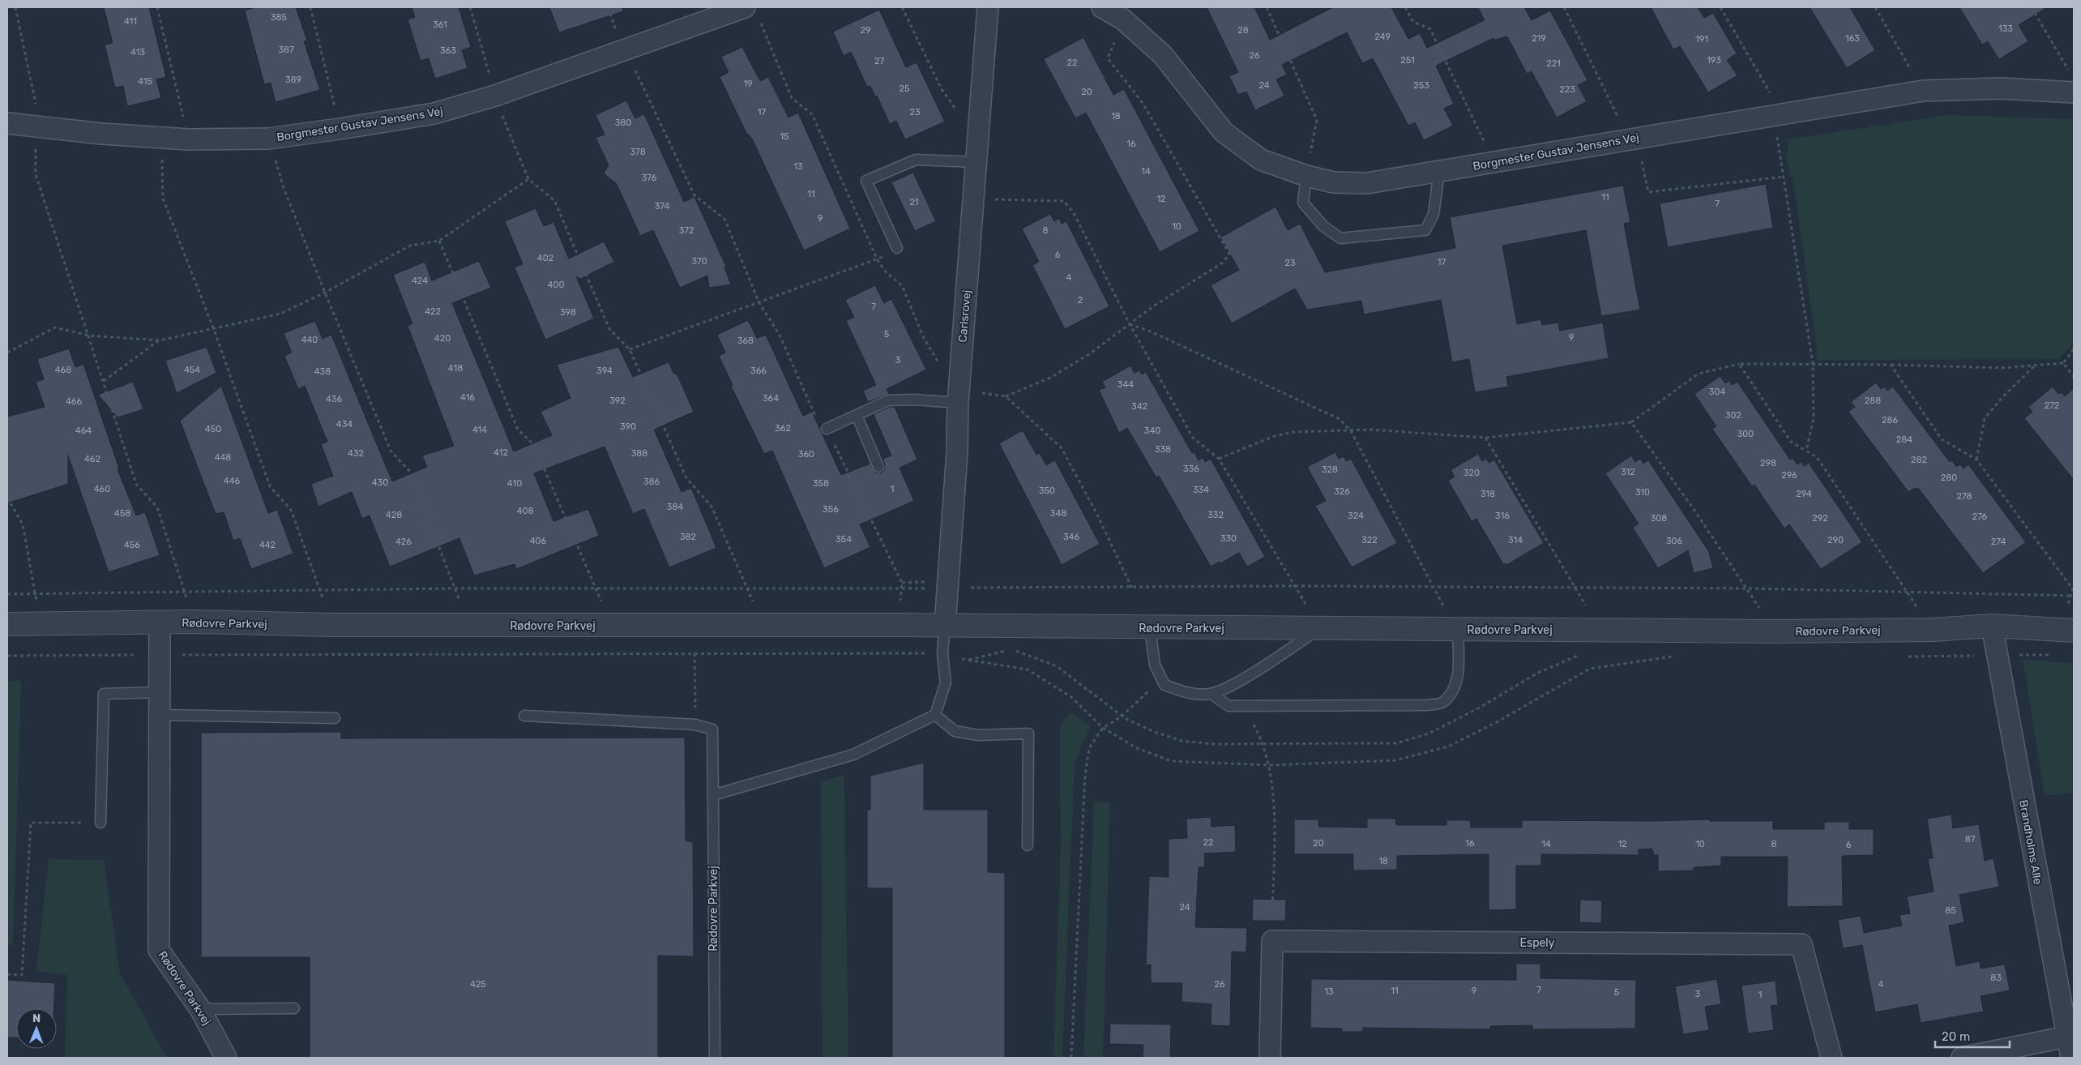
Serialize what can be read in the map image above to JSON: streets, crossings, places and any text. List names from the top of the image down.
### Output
{
  "streets": {
    "street": [
      "Borgmester Gustav Jensens Vej",
      "Carlsrovej",
      "Rødovre Parkvej",
      "Brandholms Alle",
      "Espely"
    ]
  },
  "crossings": [
    ["Carlsrovej", "Rødovre Parkvej"],
    ["Rødovre Parkvej", "Brandholms Alle"]
  ],
  "house_numbers": [
    "385",
    "411",
    "361",
    "133",
    "29",
    "28",
    "249",
    "219",
    "163",
    "191",
    "387",
    "363",
    "413",
    "26",
    "251",
    "193",
    "27",
    "22",
    "221",
    "389",
    "415",
    "19",
    "24",
    "253",
    "25",
    "223",
    "20",
    "17",
    "23",
    "18",
    "380",
    "15",
    "16",
    "378",
    "13",
    "14",
    "376",
    "11",
    "11",
    "12",
    "21",
    "7",
    "374",
    "9",
    "10",
    "372",
    "8",
    "6",
    "402",
    "370",
    "17",
    "23",
    "4",
    "424",
    "400",
    "2",
    "7",
    "422",
    "398",
    "5",
    "9",
    "420",
    "440",
    "368",
    "3",
    "418",
    "468",
    "454",
    "394",
    "366",
    "438",
    "344",
    "304",
    "416",
    "364",
    "436",
    "392",
    "288",
    "466",
    "272",
    "342",
    "302",
    "286",
    "434",
    "390",
    "362",
    "450",
    "414",
    "464",
    "340",
    "300",
    "284",
    "338",
    "412",
    "432",
    "388",
    "360",
    "448",
    "462",
    "282",
    "298",
    "336",
    "328",
    "312",
    "320",
    "296",
    "280",
    "446",
    "386",
    "430",
    "410",
    "358",
    "460",
    "1",
    "334",
    "350",
    "326",
    "310",
    "318",
    "294",
    "278",
    "384",
    "356",
    "408",
    "458",
    "348",
    "428",
    "332",
    "324",
    "316",
    "276",
    "308",
    "292",
    "382",
    "346",
    "330",
    "354",
    "322",
    "314",
    "290",
    "406",
    "306",
    "426",
    "274",
    "456",
    "442",
    "87",
    "22",
    "20",
    "16",
    "14",
    "12",
    "10",
    "8",
    "6",
    "18",
    "24",
    "85",
    "83",
    "425",
    "26",
    "4",
    "7",
    "11",
    "9",
    "13",
    "5",
    "3",
    "1"
  ],
  "scale_bar": "20 m",
  "north": "top"
}
